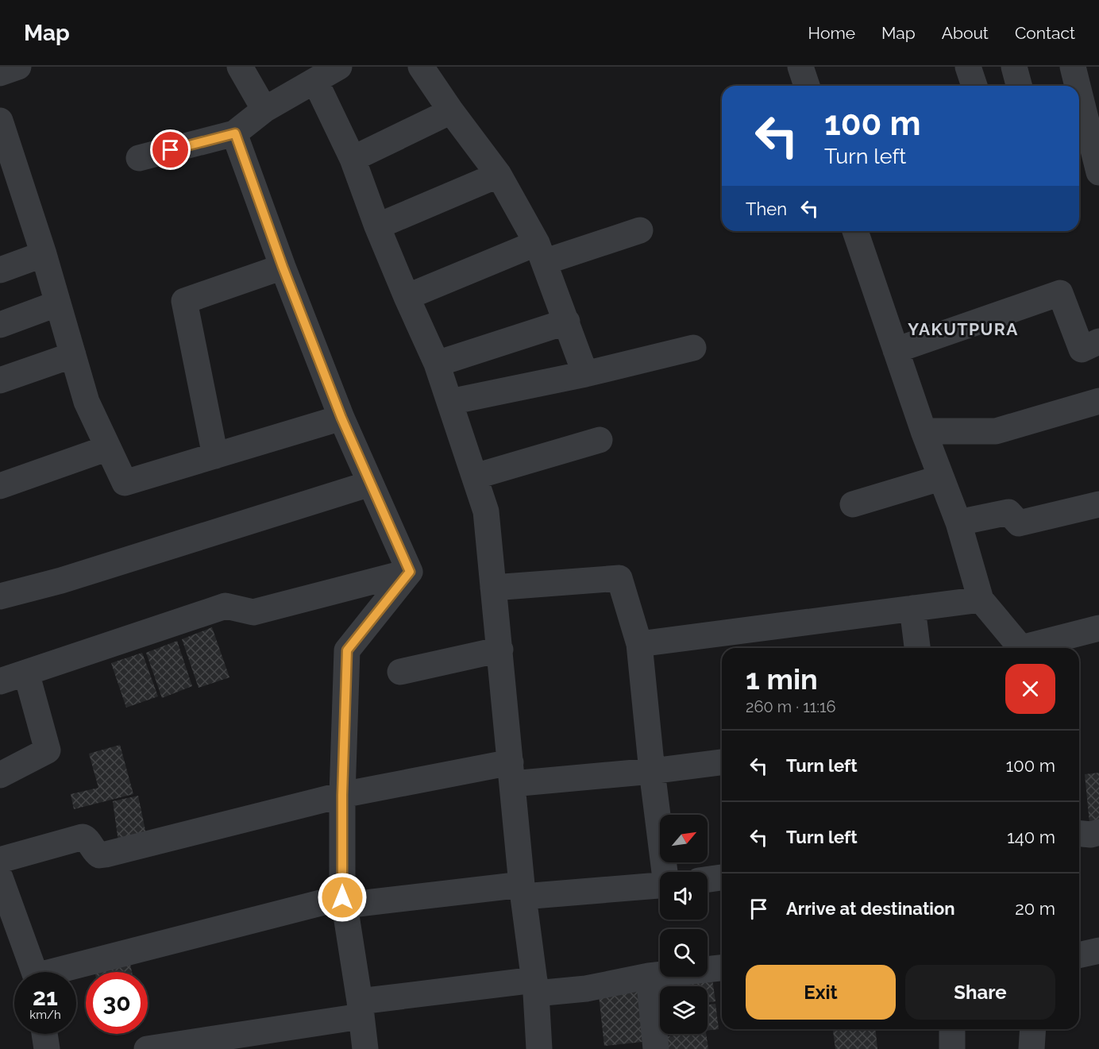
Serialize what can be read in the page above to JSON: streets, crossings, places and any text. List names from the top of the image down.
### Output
{
  "districts": ["YAKUTPURA"],
  "north": "top right",
  "page": {
    "header": "Map",
    "nav": [
      "Home",
      "Map",
      "About",
      "Contact"
    ],
    "turn": ["100 m", "Turn left"],
    "then": "Then",
    "heading": ["1 min", "260 m · 11:16"],
    "list": [
      {
        "name": "Turn left",
        "value": "100 m"
      },
      {
        "name": "Turn left",
        "value": "140 m"
      },
      {
        "name": "Arrive at destination",
        "value": "20 m"
      }
    ],
    "buttons": ["Exit", "Share"],
    "speed": "21 km/h",
    "limit": "30"
  }
}
